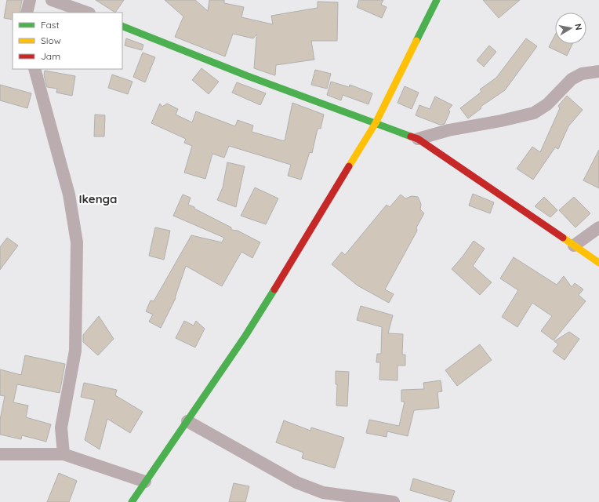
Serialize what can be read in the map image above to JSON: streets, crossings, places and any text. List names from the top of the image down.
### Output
{
  "districts": ["Ikenga"],
  "legend": ["Fast", "Slow", "Jam"],
  "north": "right"
}
